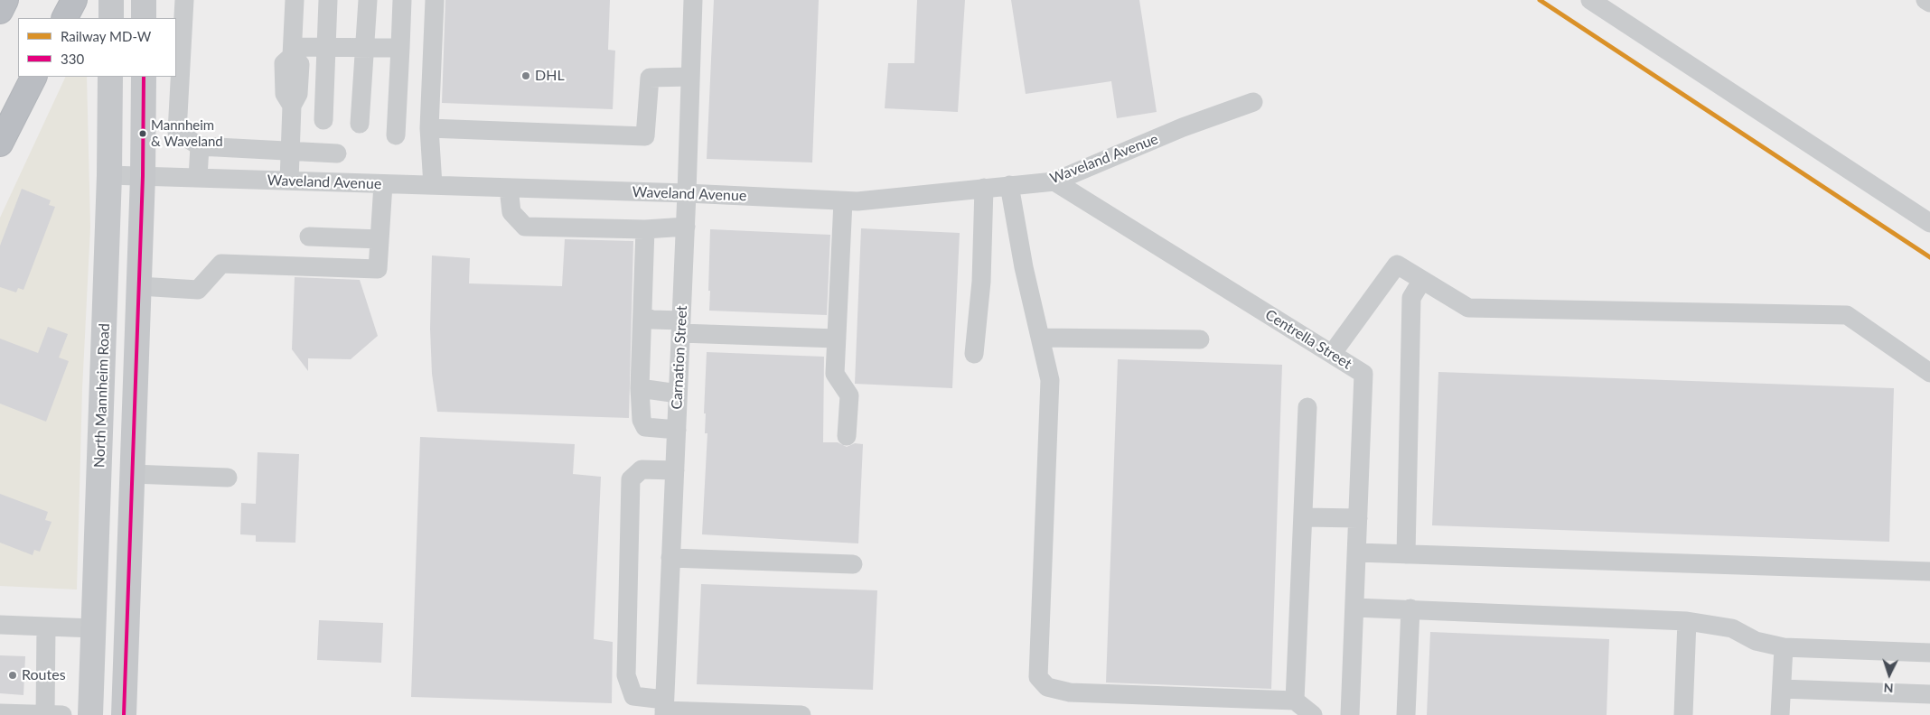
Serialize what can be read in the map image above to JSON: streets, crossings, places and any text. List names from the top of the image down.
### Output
{
  "streets": {
    "main road": ["North Mannheim Road"],
    "street": ["Waveland Avenue", "Centrella Street", "Carnation Street"]
  },
  "crossings": [
    ["Waveland Avenue", "Centrella Street"],
    ["Waveland Avenue", "Carnation Street"],
    ["Waveland Avenue", "North Mannheim Road"]
  ],
  "places": ["DHL", "Mannheim & Waveland", "Routes"],
  "lines": ["rail line MD-W", "transit line 330"],
  "legend": ["Railway MD-W", "330"],
  "north": "bottom"
}
